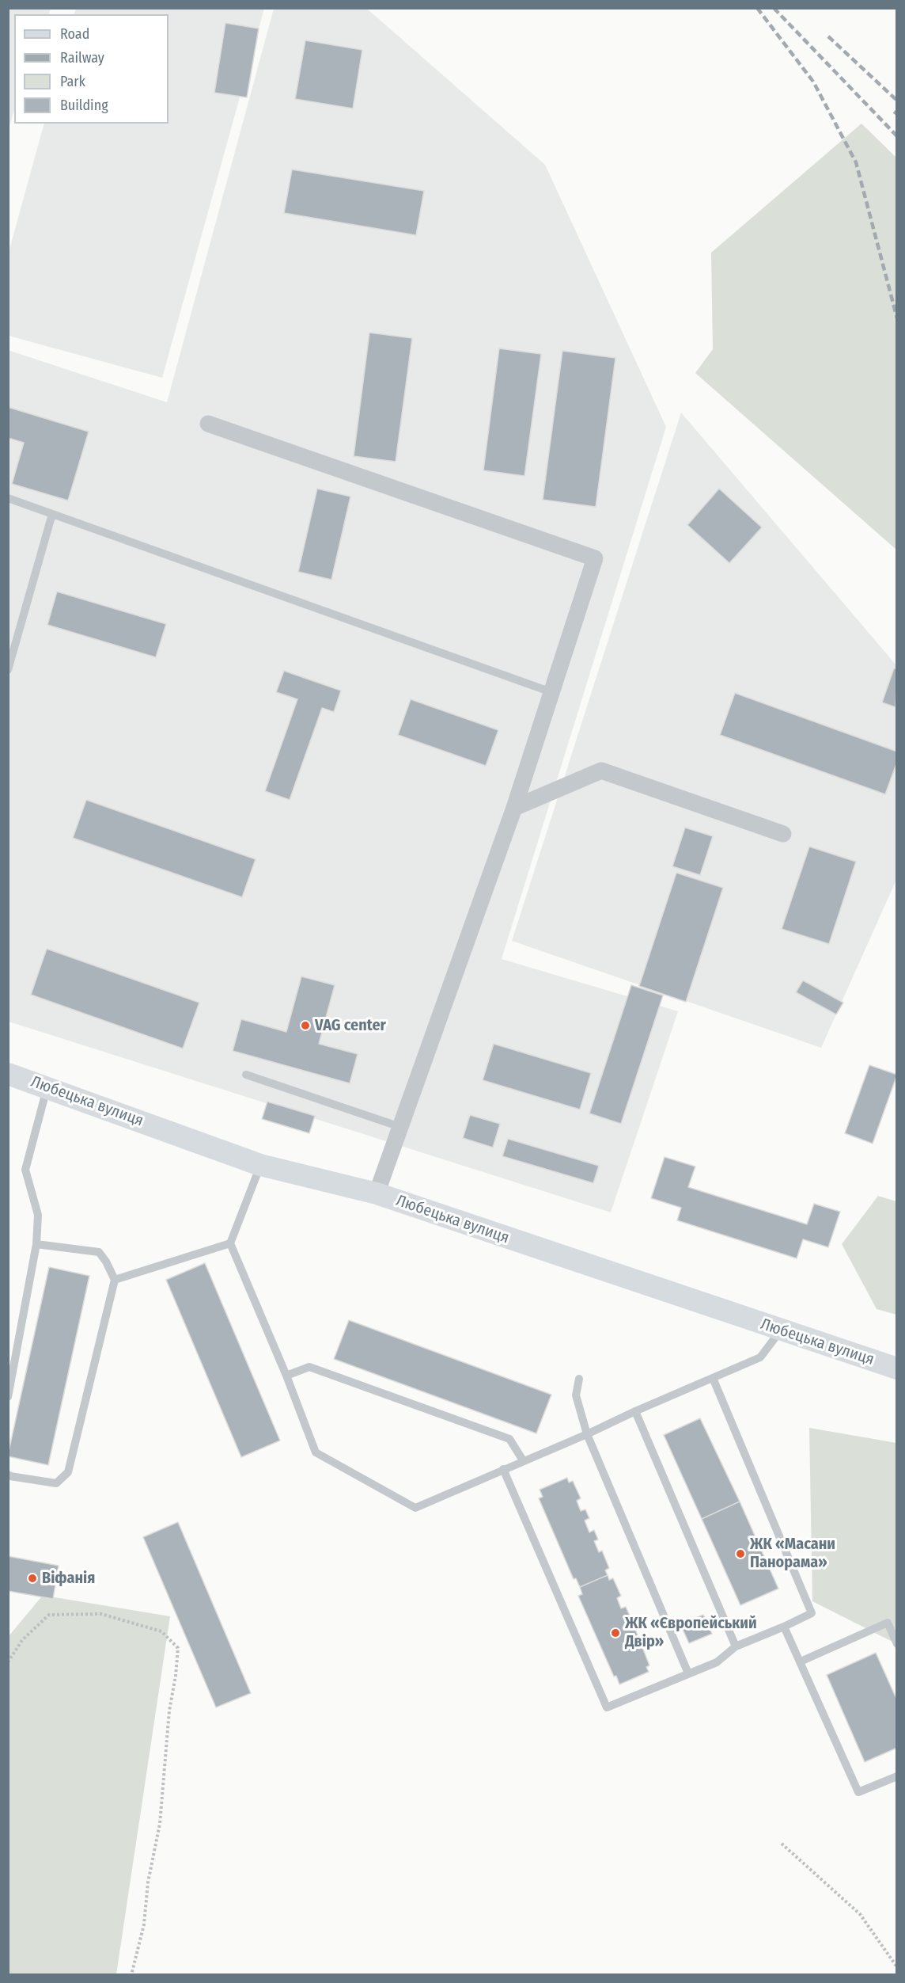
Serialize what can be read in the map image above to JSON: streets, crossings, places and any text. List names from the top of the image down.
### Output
{
  "streets": {
    "main road": ["Любецька вулиця"]
  },
  "places": [
    "VAG center",
    "ЖК «Масани Панорама»",
    "Віфанія",
    "ЖК «Європейський Двір»"
  ],
  "legend": [
    "Road",
    "Railway",
    "Park",
    "Building"
  ]
}
